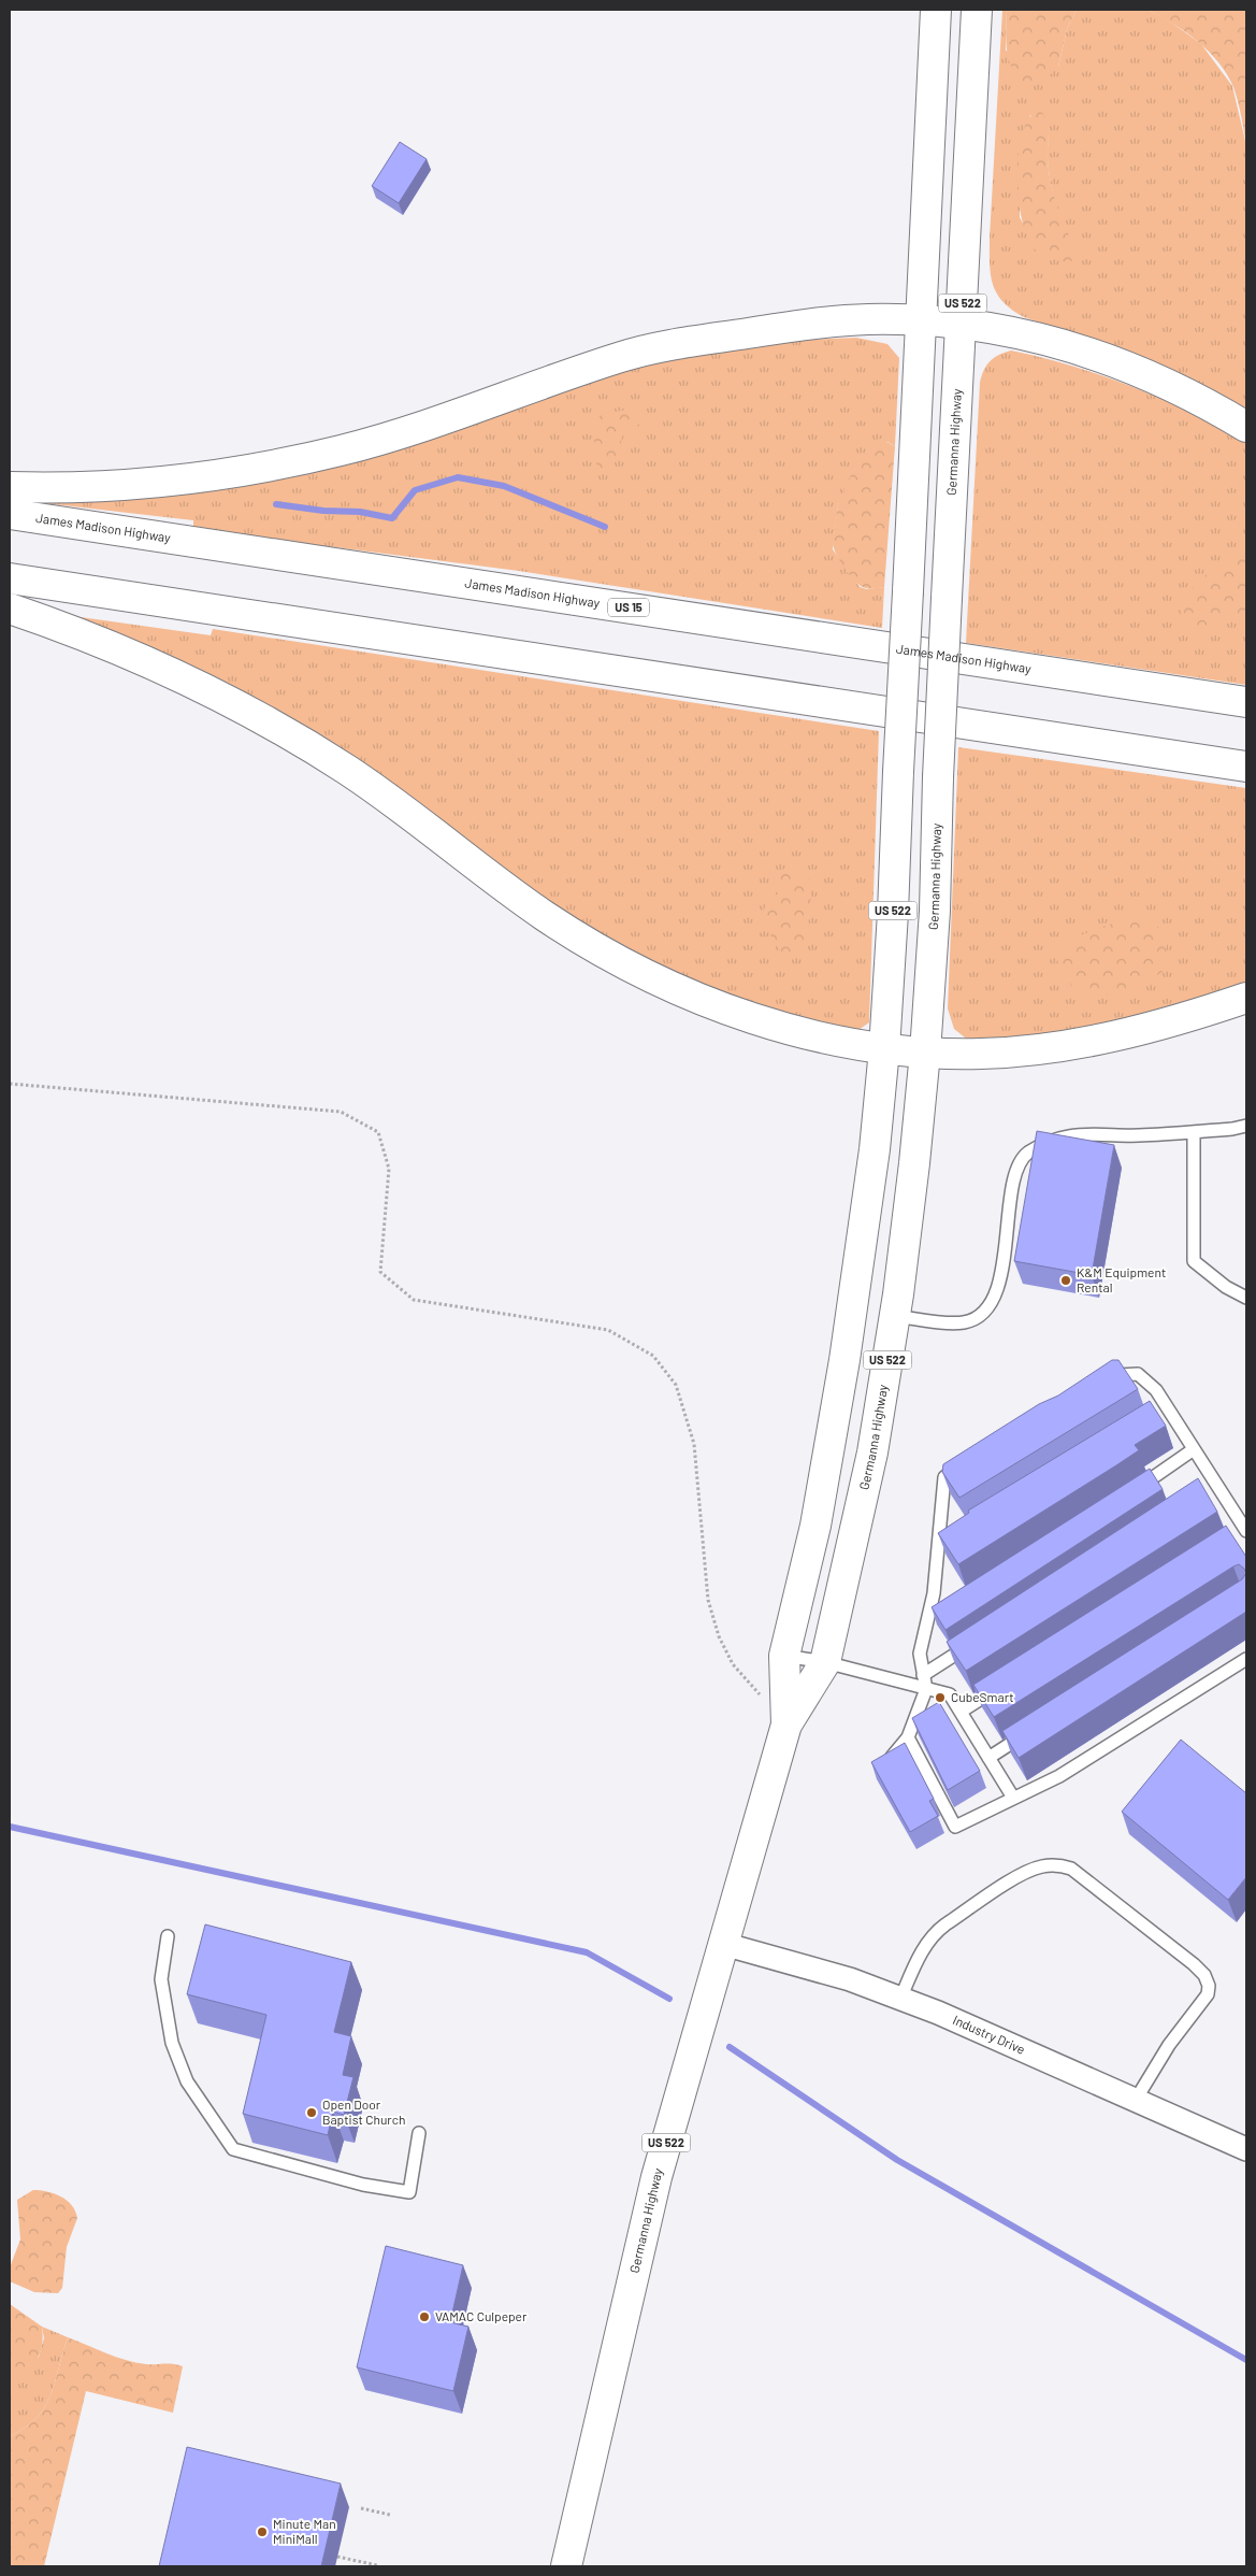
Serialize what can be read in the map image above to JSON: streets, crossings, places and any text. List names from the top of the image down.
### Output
{
  "streets": {
    "main road": [
      "US 522",
      "Germanna Highway",
      "James Madison Highway",
      "US 15"
    ],
    "street": ["Industry Drive"]
  },
  "crossings": [
    ["Germanna Highway", "Industry Drive"]
  ],
  "places": [
    "K&M Equipment Rental",
    "CubeSmart",
    "Open Door Baptist Church",
    "VAMAC Culpeper",
    "Minute Man MiniMall"
  ]
}
